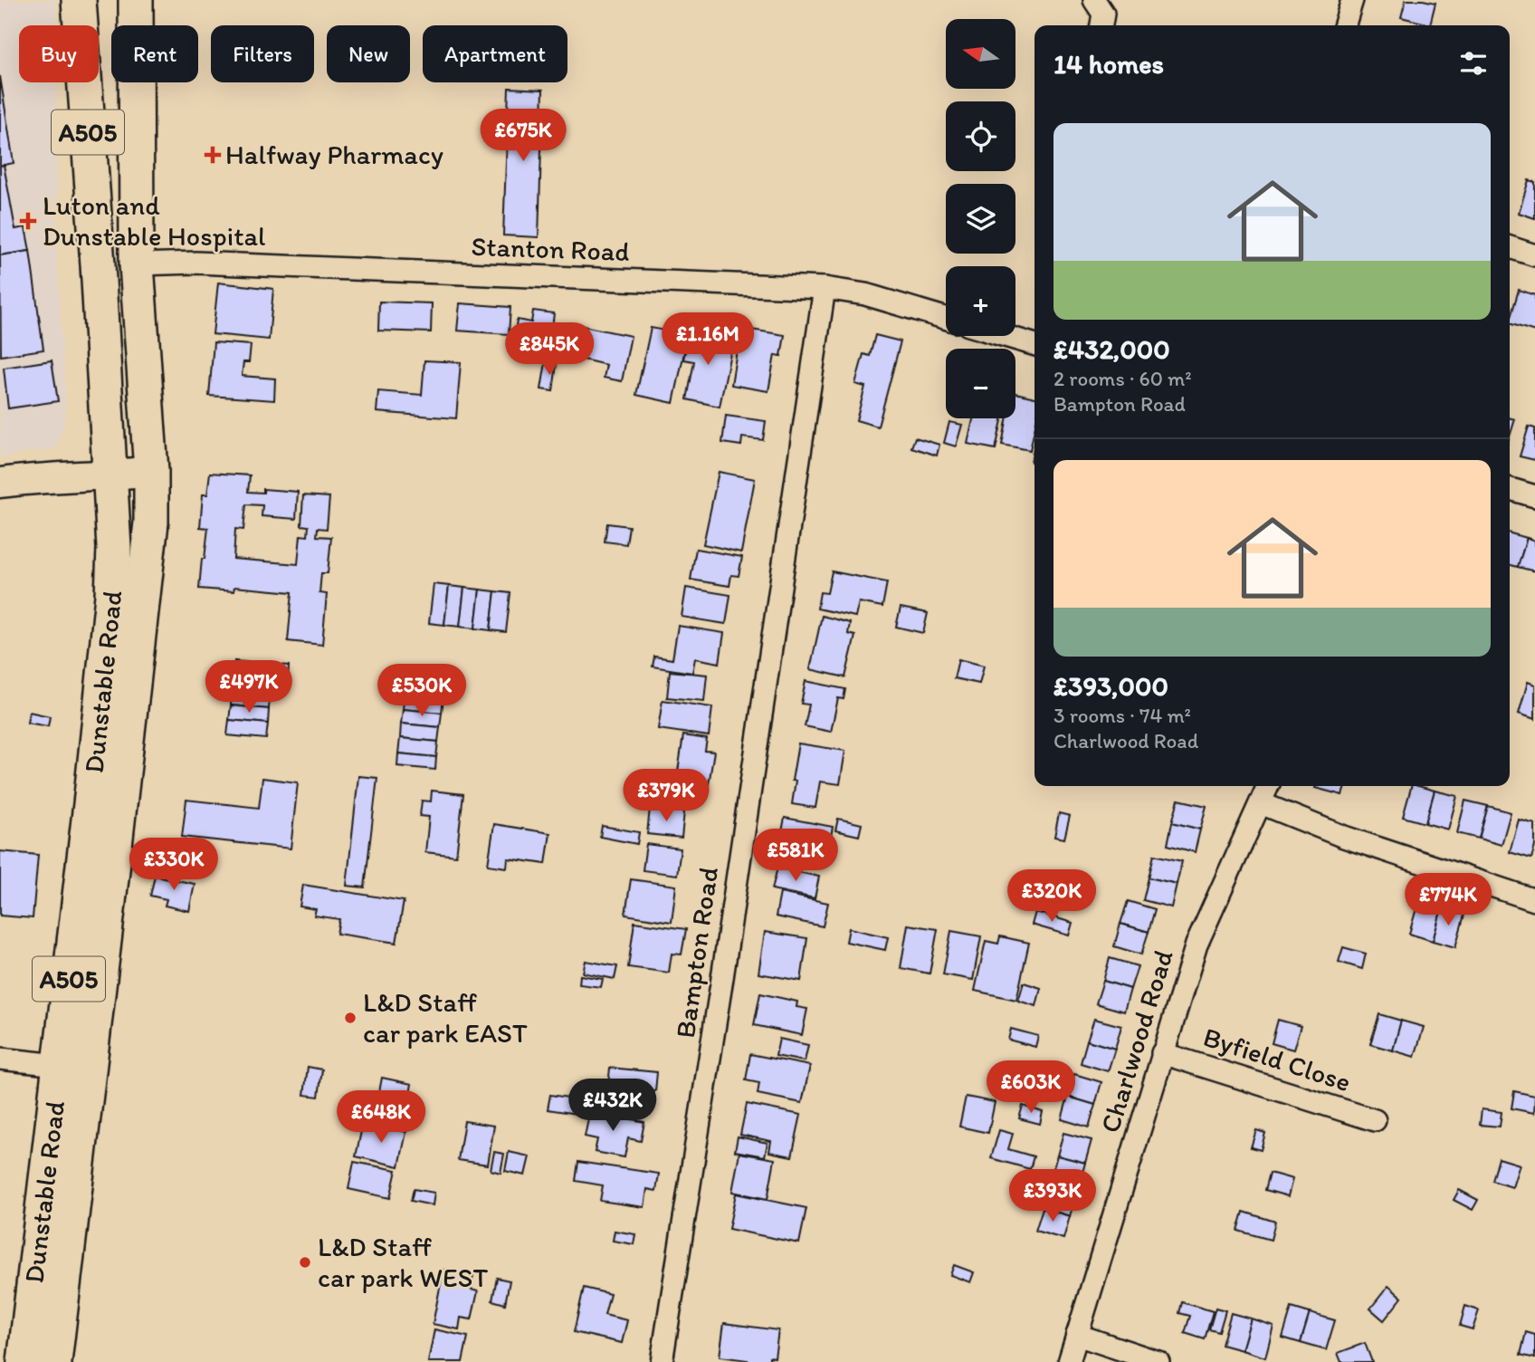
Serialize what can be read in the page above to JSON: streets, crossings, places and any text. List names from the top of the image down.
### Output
{
  "streets": {
    "main road": ["A505", "Dunstable Road"],
    "street": [
      "Stanton Road",
      "Bampton Road",
      "Charlwood Road",
      "Byfield Close"
    ]
  },
  "crossings": [
    ["Stanton Road", "Dunstable Road"],
    ["Stanton Road", "Bampton Road"],
    ["Charlwood Road", "Byfield Close"]
  ],
  "places": {
    "health": ["Halfway Pharmacy", "Luton and Dunstable Hospital"],
    "other": ["L&D Staff car park EAST", "L&D Staff car park WEST"]
  },
  "north": "left",
  "page": {
    "map_buttons": ["+", "−"],
    "chip": [
      "Buy",
      "Rent",
      "Filters",
      "New",
      "Apartment"
    ],
    "heading": "14 homes",
    "list": [
      {
        "name": "£432,000",
        "note": "2 rooms · 60 m² · Bampton Road"
      },
      {
        "name": "£393,000",
        "note": "3 rooms · 74 m² · Charlwood Road"
      }
    ],
    "price": [
      "£675K",
      "£1.16M",
      "£845K",
      "£497K",
      "£530K",
      "£379K",
      "£581K",
      "£330K",
      "£320K",
      "£774K",
      "£603K",
      "£432K",
      "£648K",
      "£393K"
    ]
  }
}
